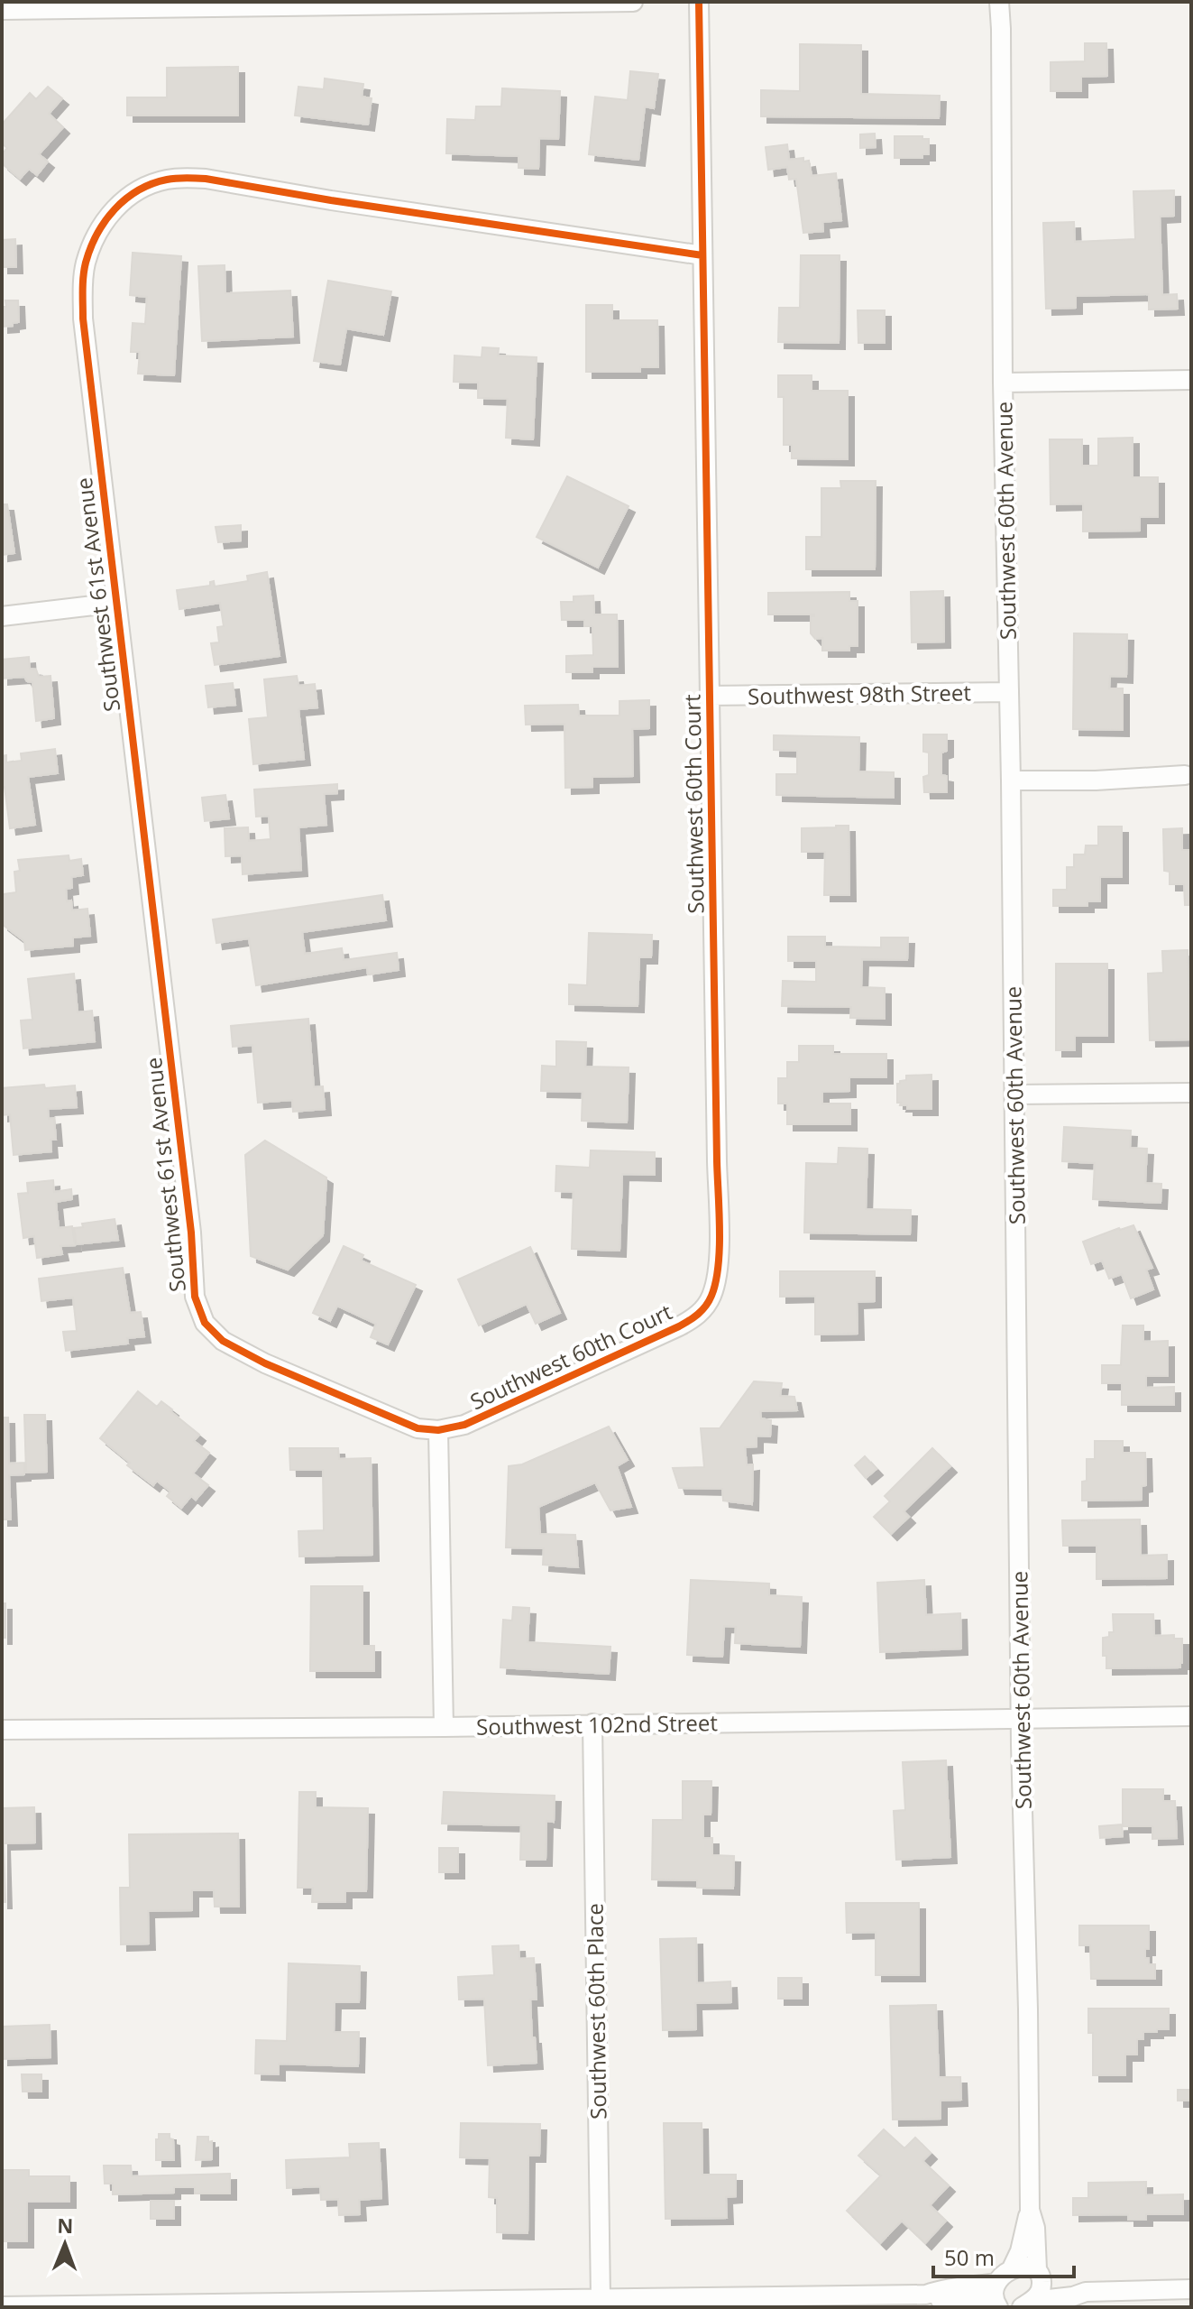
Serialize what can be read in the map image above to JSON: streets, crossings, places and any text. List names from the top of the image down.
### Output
{
  "streets": {
    "street": [
      "Southwest 60th Avenue",
      "Southwest 61st Avenue",
      "Southwest 98th Street",
      "Southwest 60th Court",
      "Southwest 102nd Street",
      "Southwest 60th Place"
    ]
  },
  "crossings": [
    ["Southwest 60th Avenue", "Southwest 98th Street"],
    ["Southwest 60th Avenue", "Southwest 102nd Street"],
    ["Southwest 61st Avenue", "Southwest 60th Court"],
    ["Southwest 98th Street", "Southwest 60th Court"],
    ["Southwest 102nd Street", "Southwest 60th Place"]
  ],
  "scale_bar": "50 m",
  "north": "top"
}
